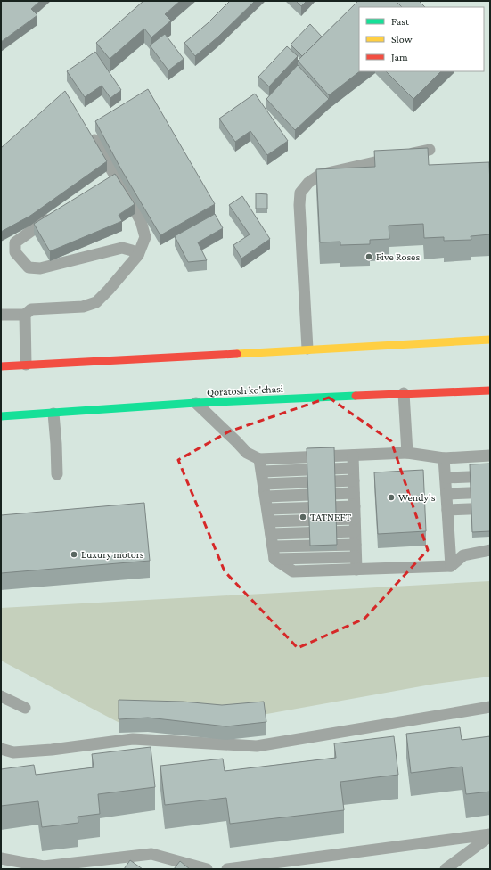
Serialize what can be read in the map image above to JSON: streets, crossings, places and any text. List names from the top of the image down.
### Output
{
  "streets": {
    "main road": ["Qoratosh ko'chasi"]
  },
  "places": [
    "Five Roses",
    "Wendy's",
    "TATNEFT",
    "Luxury motors"
  ],
  "legend": ["Fast", "Slow", "Jam"]
}
